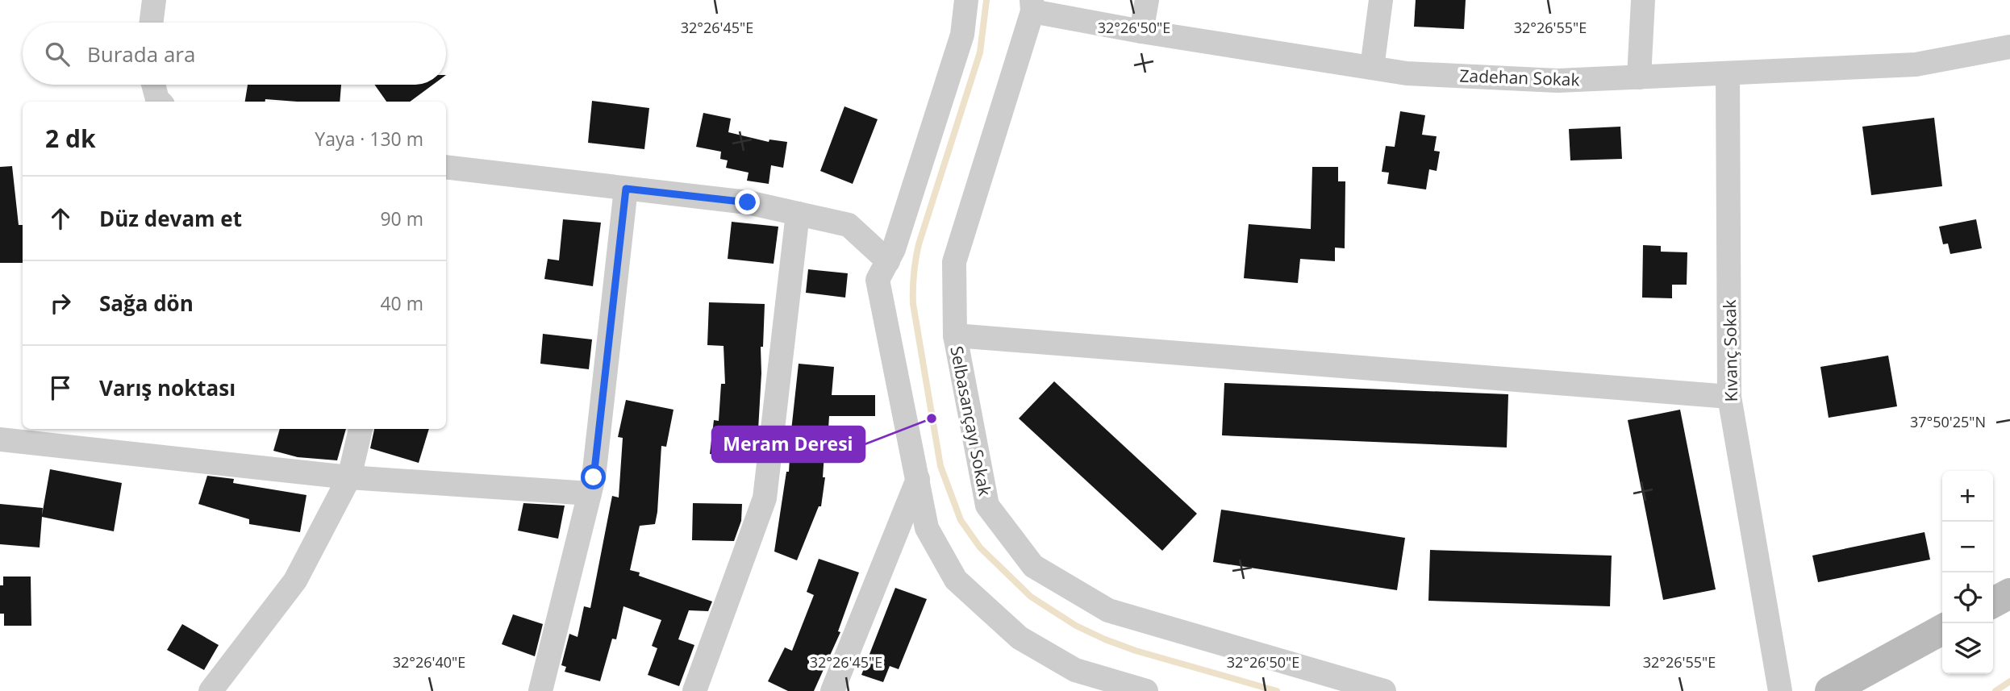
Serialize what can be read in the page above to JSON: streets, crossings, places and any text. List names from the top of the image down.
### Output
{
  "streets": {
    "street": ["Zadehan Sokak", "Kıvanç Sokak", "Selbasançayı Sokak"]
  },
  "crossings": [
    ["Zadehan Sokak", "Kıvanç Sokak"],
    ["Zadehan Sokak", "Selbasançayı Sokak"]
  ],
  "places": ["Meram Deresi"],
  "page": {
    "search": "Burada ara",
    "heading": ["2 dk", "Yaya · 130 m"],
    "list": [
      ["Düz devam et", "90 m"],
      ["Sağa dön", "40 m"],
      "Varış noktası"
    ],
    "map_buttons": ["+", "−"]
  },
  "coordinates": [
    "32°26'45\"E",
    "32°26'50\"E",
    "32°26'55\"E",
    "37°50'25\"N",
    "32°26'40\"E"
  ]
}
